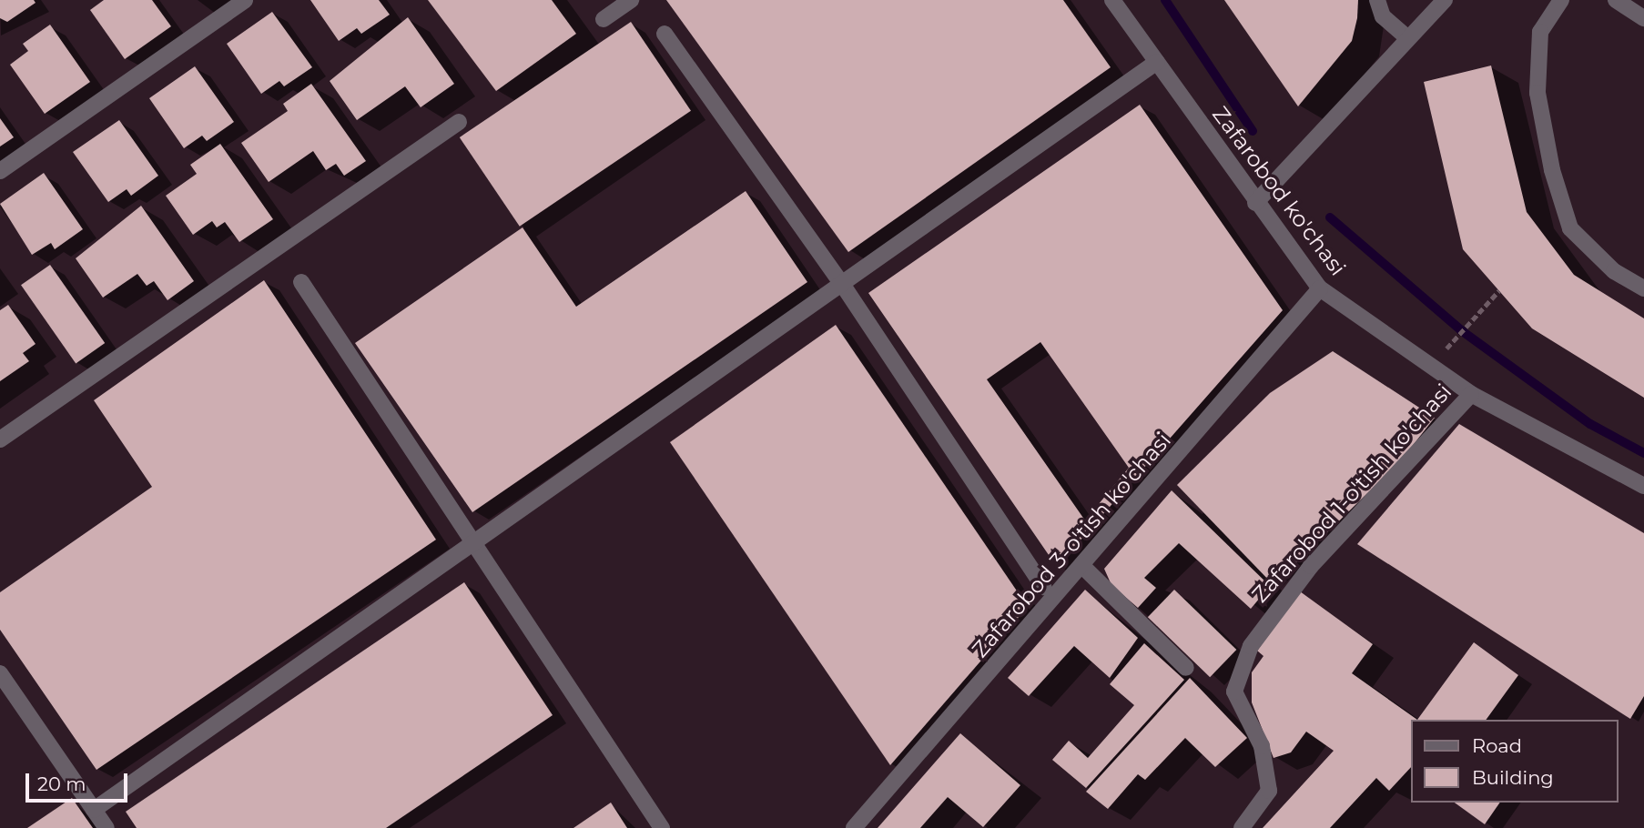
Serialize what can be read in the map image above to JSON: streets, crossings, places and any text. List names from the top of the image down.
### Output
{
  "streets": {
    "street": ["Zafarobod ko'chasi", "Zafarobod 1-o'tish ko'chasi", "Zafarobod 3-o'tish ko'chasi"]
  },
  "crossings": [
    ["Zafarobod ko'chasi", "Zafarobod 1-o'tish ko'chasi"],
    ["Zafarobod ko'chasi", "Zafarobod 3-o'tish ko'chasi"]
  ],
  "legend": ["Road", "Building"],
  "scale_bar": "20 m"
}
